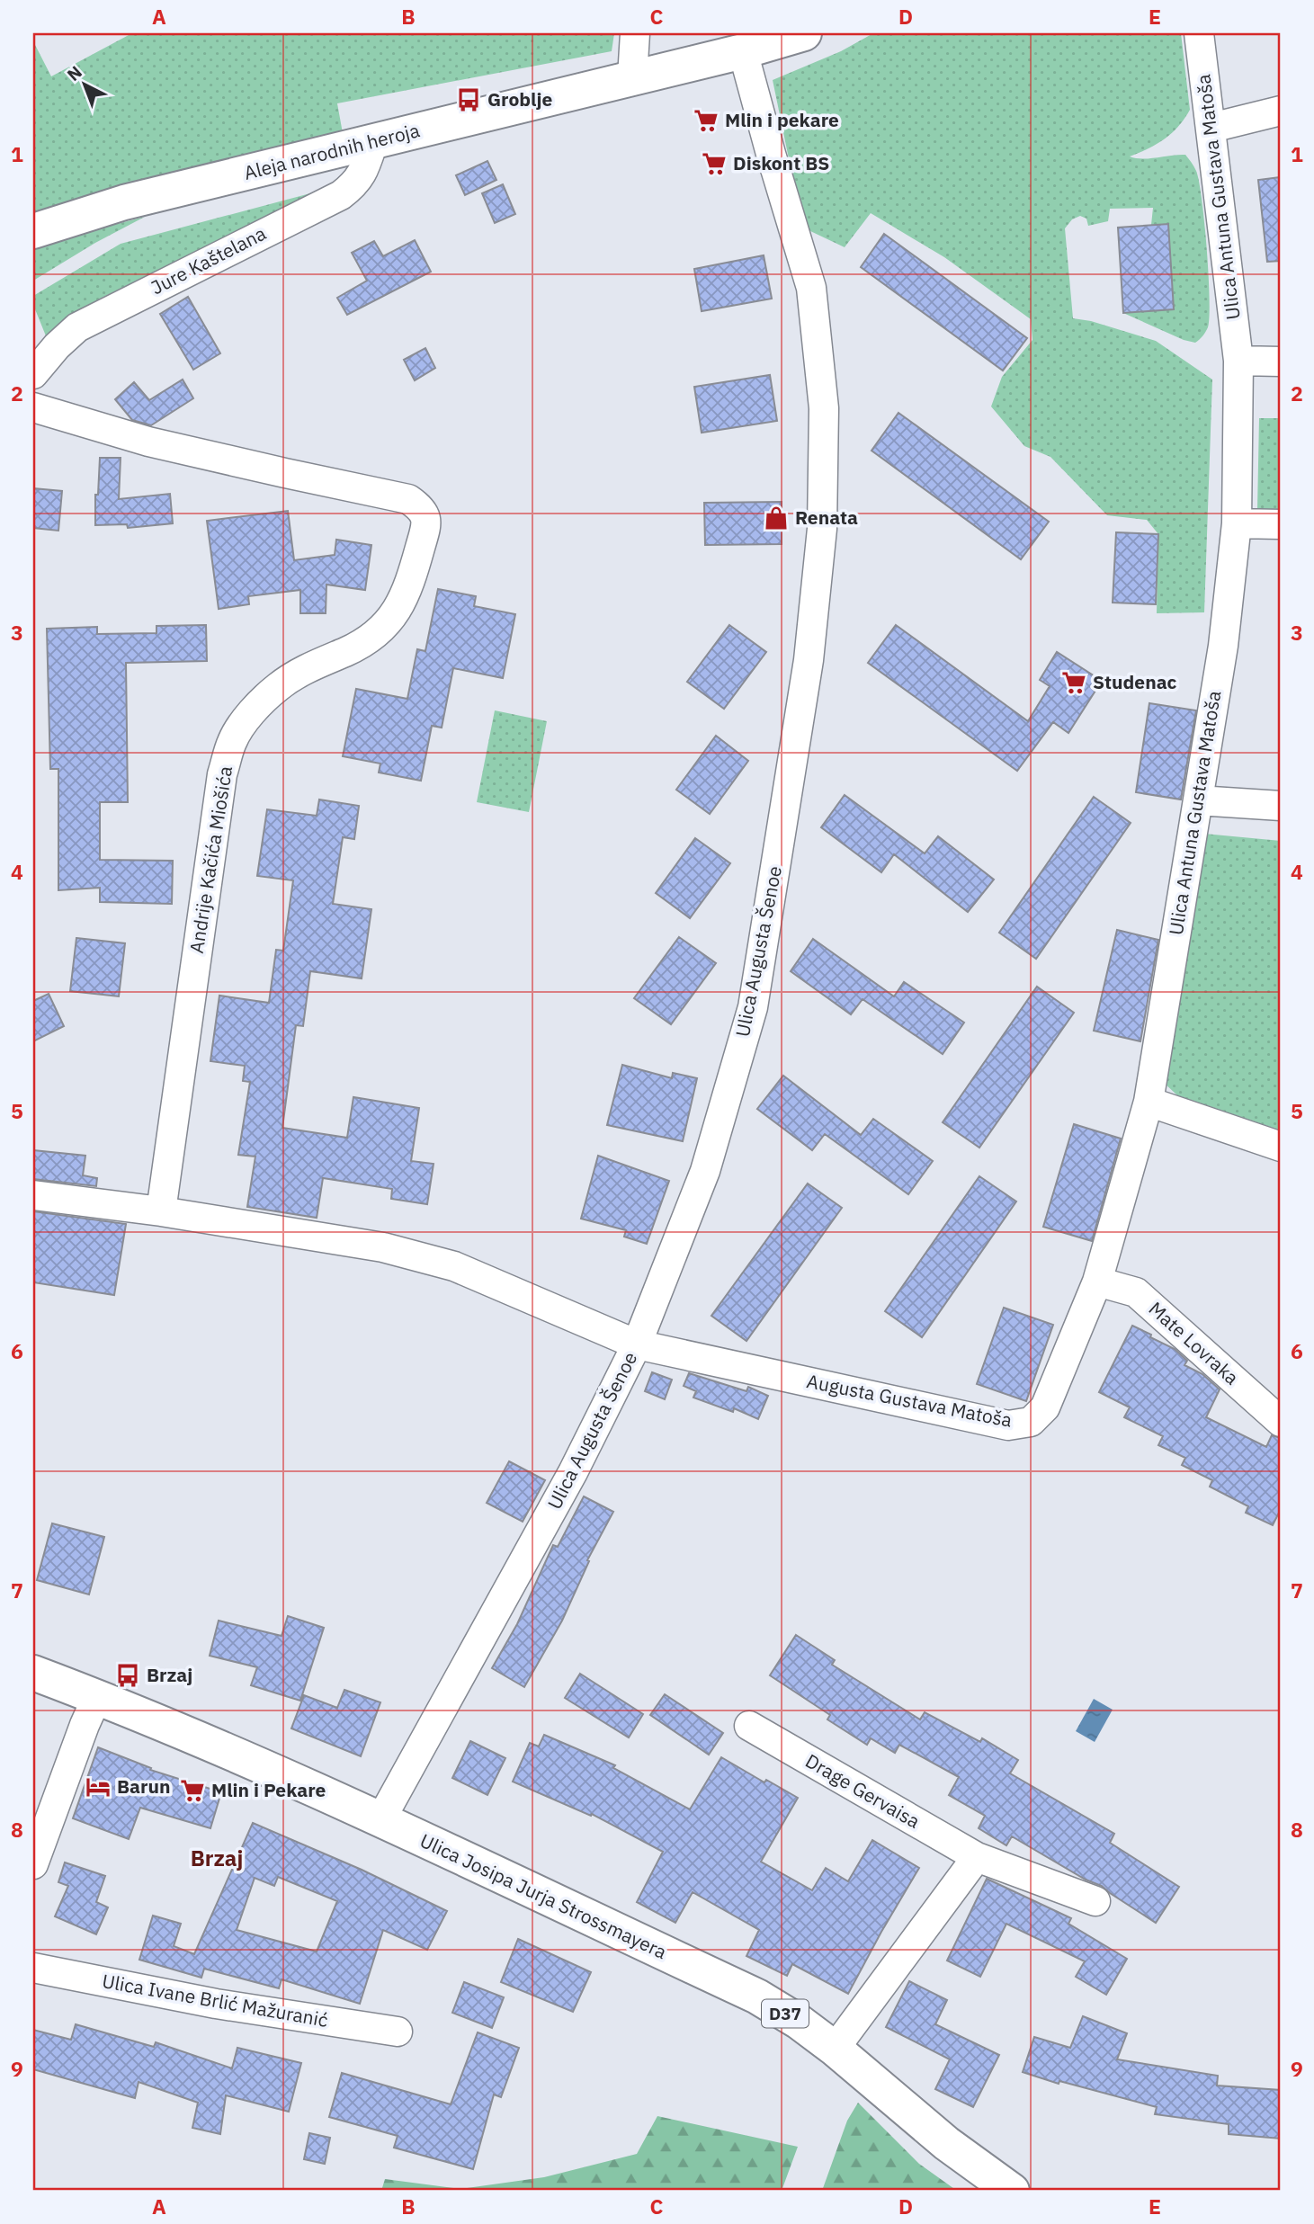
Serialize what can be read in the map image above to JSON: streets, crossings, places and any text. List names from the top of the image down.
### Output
{
  "streets": {
    "main road": ["Aleja narodnih heroja", "Ulica Josipa Jurja Strossmayera", "D37"],
    "street": [
      "Ulica Antuna Gustava Matoša",
      "Jure Kaštelana",
      "Andrije Kačića Miošića",
      "Ulica Augusta Šenoe",
      "Mate Lovraka",
      "Augusta Gustava Matoša",
      "Drage Gervaisa",
      "Ulica Ivane Brlić Mažuranić"
    ]
  },
  "crossings": [
    ["Aleja narodnih heroja", "Jure Kaštelana"],
    ["Aleja narodnih heroja", "Ulica Augusta Šenoe"],
    ["Ulica Antuna Gustava Matoša", "Augusta Gustava Matoša"],
    ["Ulica Augusta Šenoe", "Augusta Gustava Matoša"],
    ["Ulica Augusta Šenoe", "Ulica Josipa Jurja Strossmayera"],
    ["Mate Lovraka", "Augusta Gustava Matoša"]
  ],
  "districts": ["Brzaj"],
  "places": {
    "bus stop": ["Groblje", "Brzaj"],
    "supermarket": [
      "Mlin i pekare",
      "Diskont BS",
      "Studenac",
      "Mlin i Pekare"
    ],
    "shop": ["Renata"],
    "hotel": ["Barun"]
  },
  "north": "top left",
  "grid": {
    "columns": [
      "A",
      "B",
      "C",
      "D",
      "E"
    ],
    "rows": [
      "1",
      "2",
      "3",
      "4",
      "5",
      "6",
      "7",
      "8",
      "9"
    ]
  }
}
